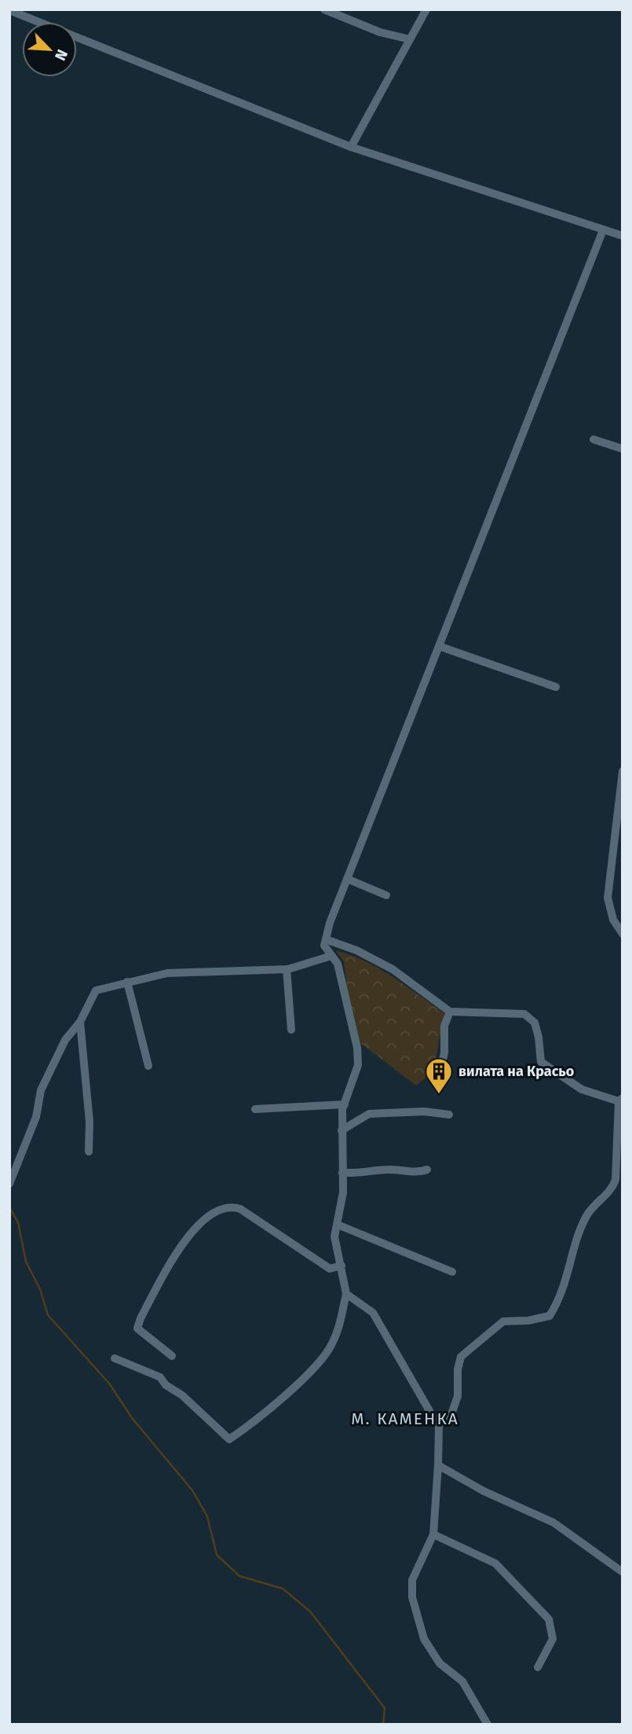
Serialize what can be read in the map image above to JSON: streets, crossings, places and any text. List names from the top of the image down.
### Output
{
  "districts": ["М. КАМЕНКА"],
  "places": {
    "building": ["вилата на Красьо"]
  },
  "north": "bottom right"
}
